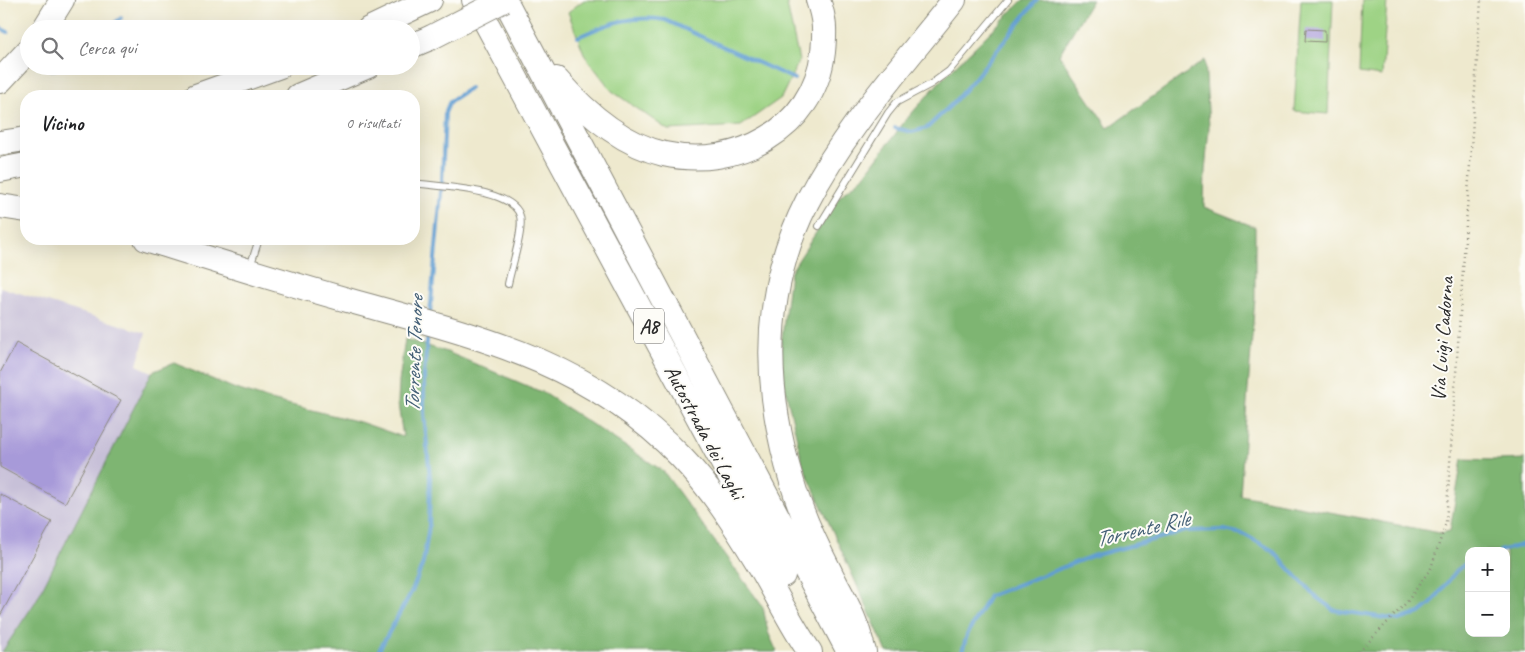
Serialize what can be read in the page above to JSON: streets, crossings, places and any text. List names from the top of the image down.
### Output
{
  "streets": {
    "highway": ["A8", "Autostrada dei Laghi"],
    "path": ["Via Luigi Cadorna"]
  },
  "water": ["Torrente Tenore", "Torrente Rile"],
  "page": {
    "search": "Cerca qui",
    "heading": ["Vicino", "0 risultati"],
    "map_buttons": ["+", "−"]
  }
}
